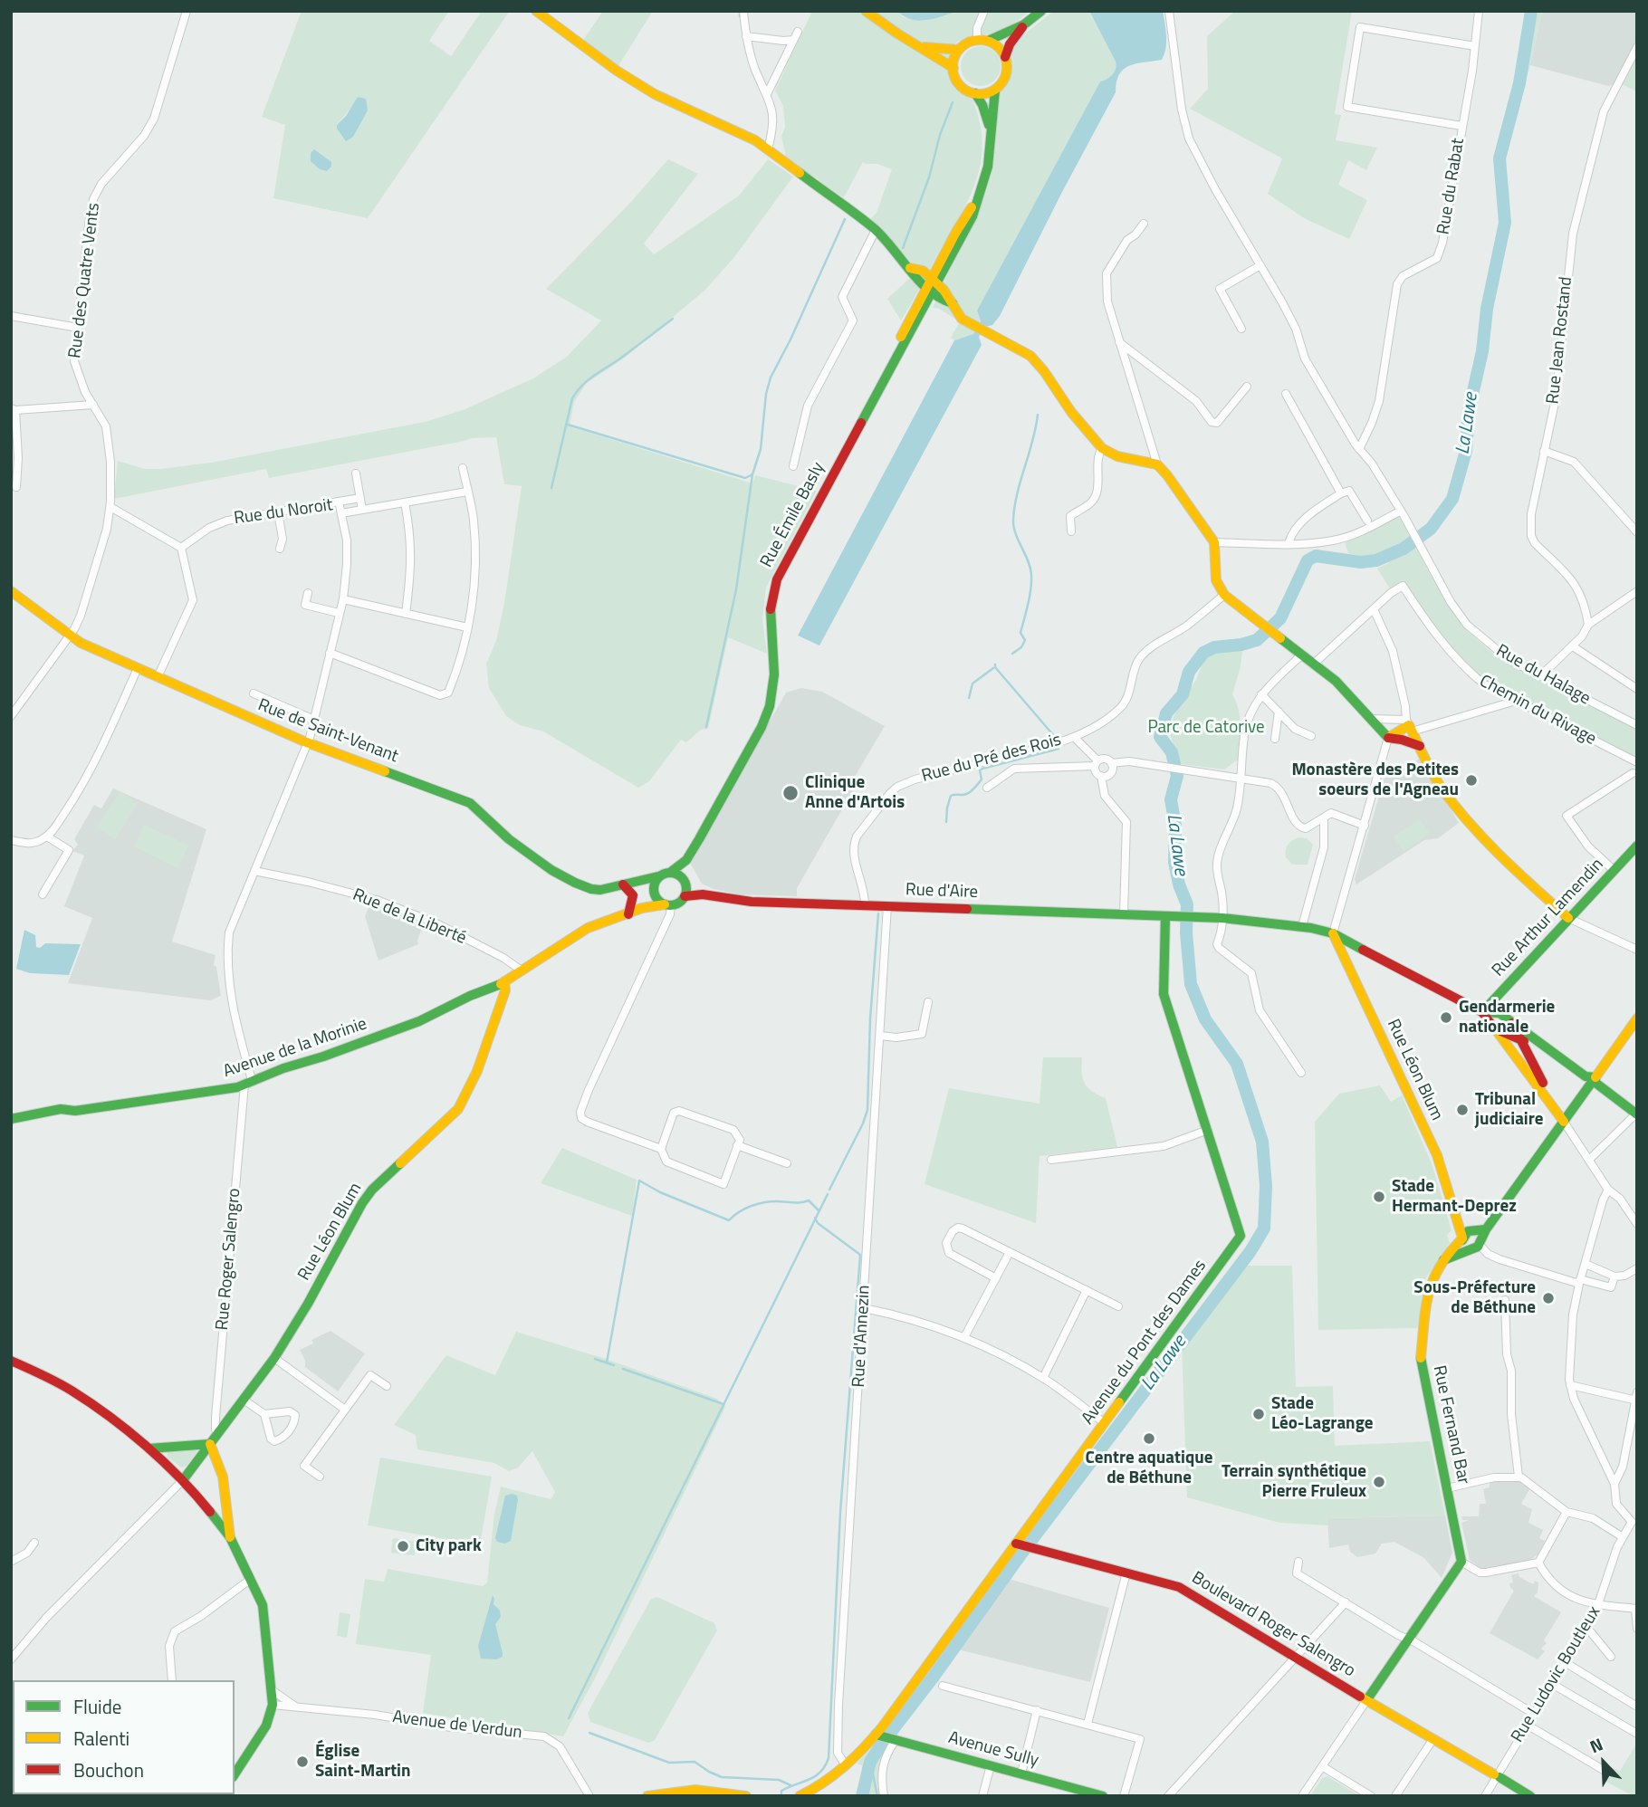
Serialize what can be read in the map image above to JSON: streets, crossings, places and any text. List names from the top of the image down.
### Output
{
  "streets": {
    "street": [
      "Rue du Rabat",
      "Rue des Quatre Vents",
      "Rue Jean Rostand",
      "Rue du Noroit",
      "Rue Émile Basly",
      "Rue du Halage",
      "Chemin du Rivage",
      "Rue de Saint-Venant",
      "Rue du Pré des Rois",
      "Rue d'Aire",
      "Rue de la Liberté",
      "Rue Arthur Lamendin",
      "Avenue de la Morinie",
      "Rue Léon Blum",
      "Rue Roger Salengro",
      "Rue d'Annezin",
      "Avenue du Pont des Dames",
      "Rue Fernand Bar",
      "Boulevard Roger Salengro",
      "Rue Ludovic Boutleux",
      "Avenue de Verdun",
      "Avenue Sully"
    ]
  },
  "crossings": [
    ["Rue du Rabat", "Rue du Halage"],
    ["Rue des Quatre Vents", "Rue de Saint-Venant"],
    ["Rue du Noroit", "Rue de Saint-Venant"],
    ["Rue du Noroit", "Rue de la Liberté"],
    ["Rue du Noroit", "Rue Roger Salengro"],
    ["Rue Émile Basly", "Rue de Saint-Venant"],
    ["Rue Émile Basly", "Rue d'Aire"],
    ["Rue de Saint-Venant", "Rue d'Aire"],
    ["Rue du Pré des Rois", "Rue d'Aire"],
    ["Rue d'Aire", "Rue d'Annezin"],
    ["Rue d'Aire", "Avenue du Pont des Dames"],
    ["Rue de la Liberté", "Rue Roger Salengro"],
    ["Avenue de la Morinie", "Rue Léon Blum"],
    ["Avenue de la Morinie", "Rue Roger Salengro"],
    ["Rue Léon Blum", "Rue Roger Salengro"],
    ["Rue Léon Blum", "Rue Fernand Bar"],
    ["Rue d'Annezin", "Avenue du Pont des Dames"],
    ["Avenue du Pont des Dames", "Boulevard Roger Salengro"],
    ["Avenue du Pont des Dames", "Avenue Sully"],
    ["Boulevard Roger Salengro", "Rue Ludovic Boutleux"]
  ],
  "water": ["La Lawe"],
  "parks": ["Parc de Catorive"],
  "places": [
    "Monastère des Petites soeurs de l'Agneau",
    "Clinique Anne d'Artois",
    "Gendarmerie nationale",
    "Tribunal judiciaire",
    "Stade Hermant-Deprez",
    "Sous-Préfecture de Béthune",
    "Stade Léo-Lagrange",
    "Centre aquatique de Béthune",
    "Terrain synthétique Pierre Fruleux",
    "City park",
    "Église Saint-Martin"
  ],
  "legend": ["Fluide", "Ralenti", "Bouchon"],
  "north": "top left"
}
